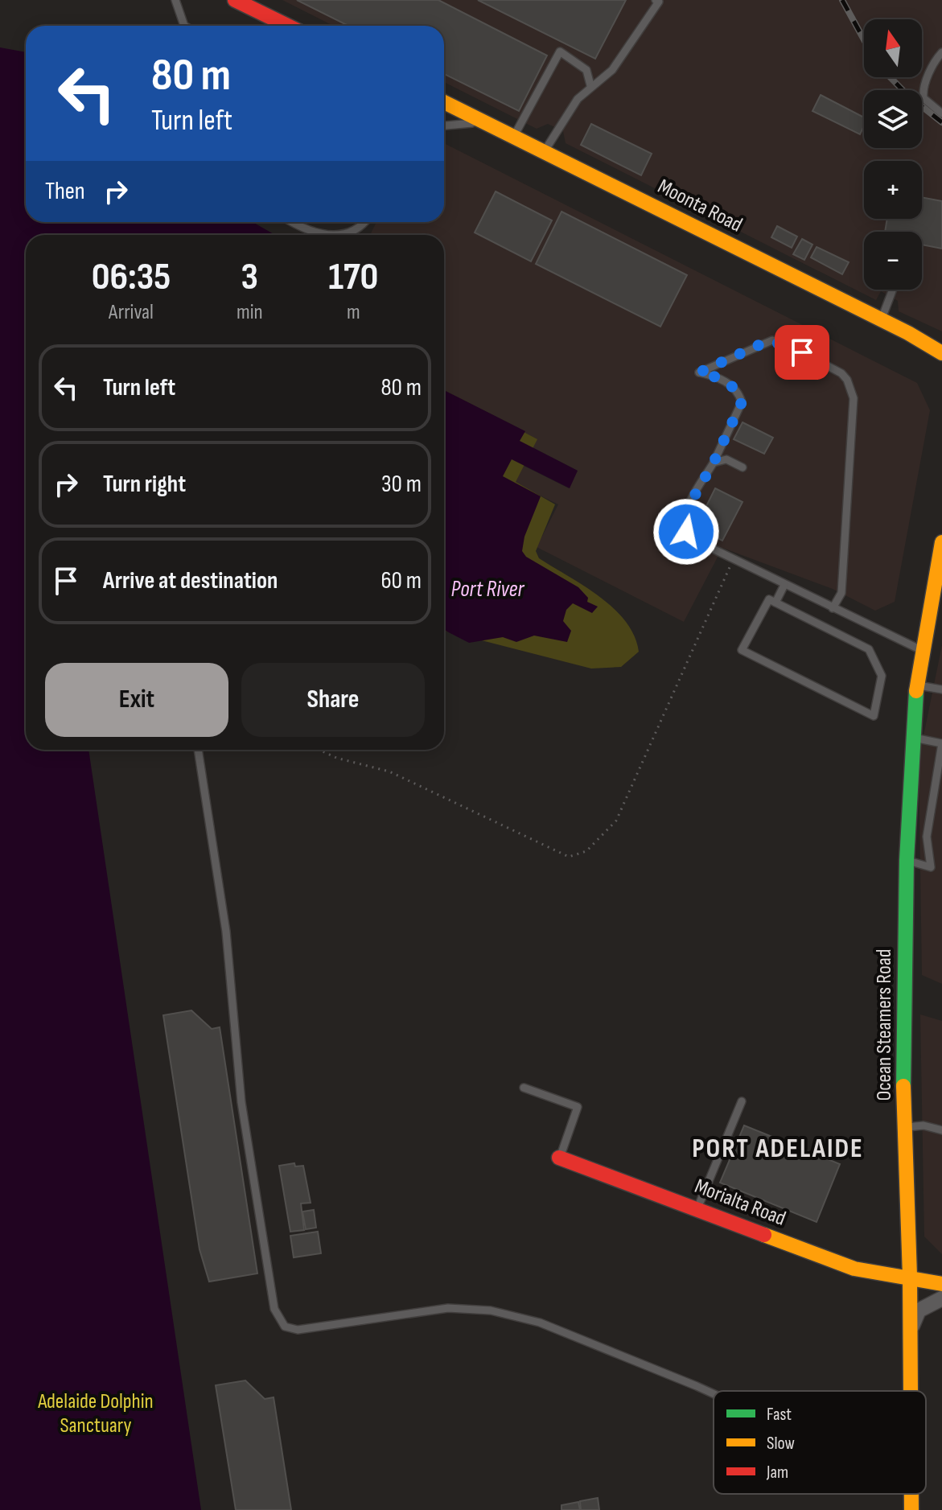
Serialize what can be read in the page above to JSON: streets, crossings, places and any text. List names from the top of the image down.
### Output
{
  "streets": {
    "street": ["Moonta Road", "Ocean Steamers Road", "Morialta Road"]
  },
  "crossings": [
    ["Ocean Steamers Road", "Morialta Road"]
  ],
  "districts": ["PORT ADELAIDE"],
  "water": ["Port River"],
  "parks": ["Adelaide Dolphin Sanctuary"],
  "legend": ["Fast", "Slow", "Jam"],
  "north": "top",
  "page": {
    "map_buttons": ["+", "−"],
    "turn": ["80 m", "Turn left"],
    "then": "Then",
    "eta": [
      "06:35",
      "Arrival",
      "3",
      "min",
      "170",
      "m"
    ],
    "list": [
      {
        "name": "Turn left",
        "value": "80 m"
      },
      {
        "name": "Turn right",
        "value": "30 m"
      },
      {
        "name": "Arrive at destination",
        "value": "60 m"
      }
    ],
    "buttons": ["Exit", "Share"]
  }
}
